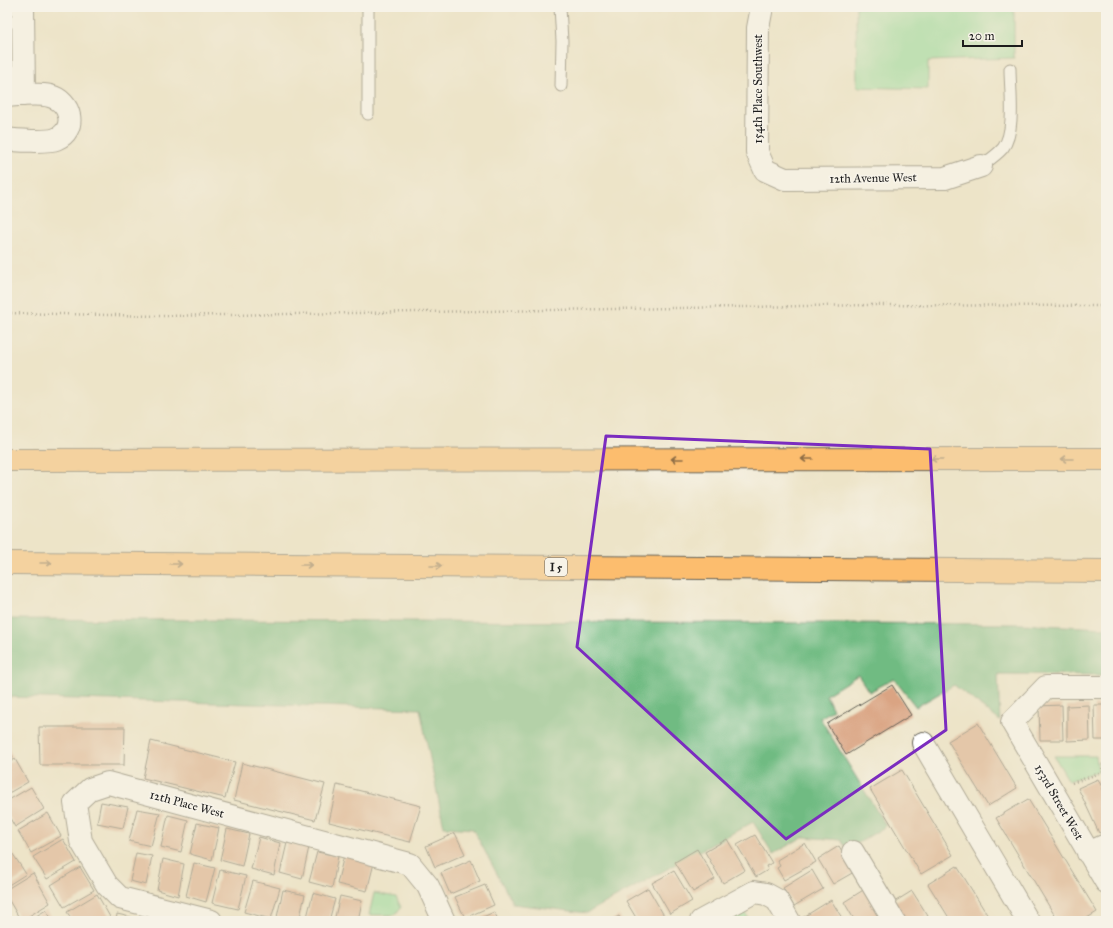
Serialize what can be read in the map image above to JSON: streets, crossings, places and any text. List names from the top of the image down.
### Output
{
  "streets": {
    "highway": ["I 5"],
    "street": [
      "154th Place Southwest",
      "12th Avenue West",
      "153rd Street West",
      "12th Place West"
    ]
  },
  "crossings": [
    ["154th Place Southwest", "12th Avenue West"]
  ],
  "scale_bar": "20 m"
}
